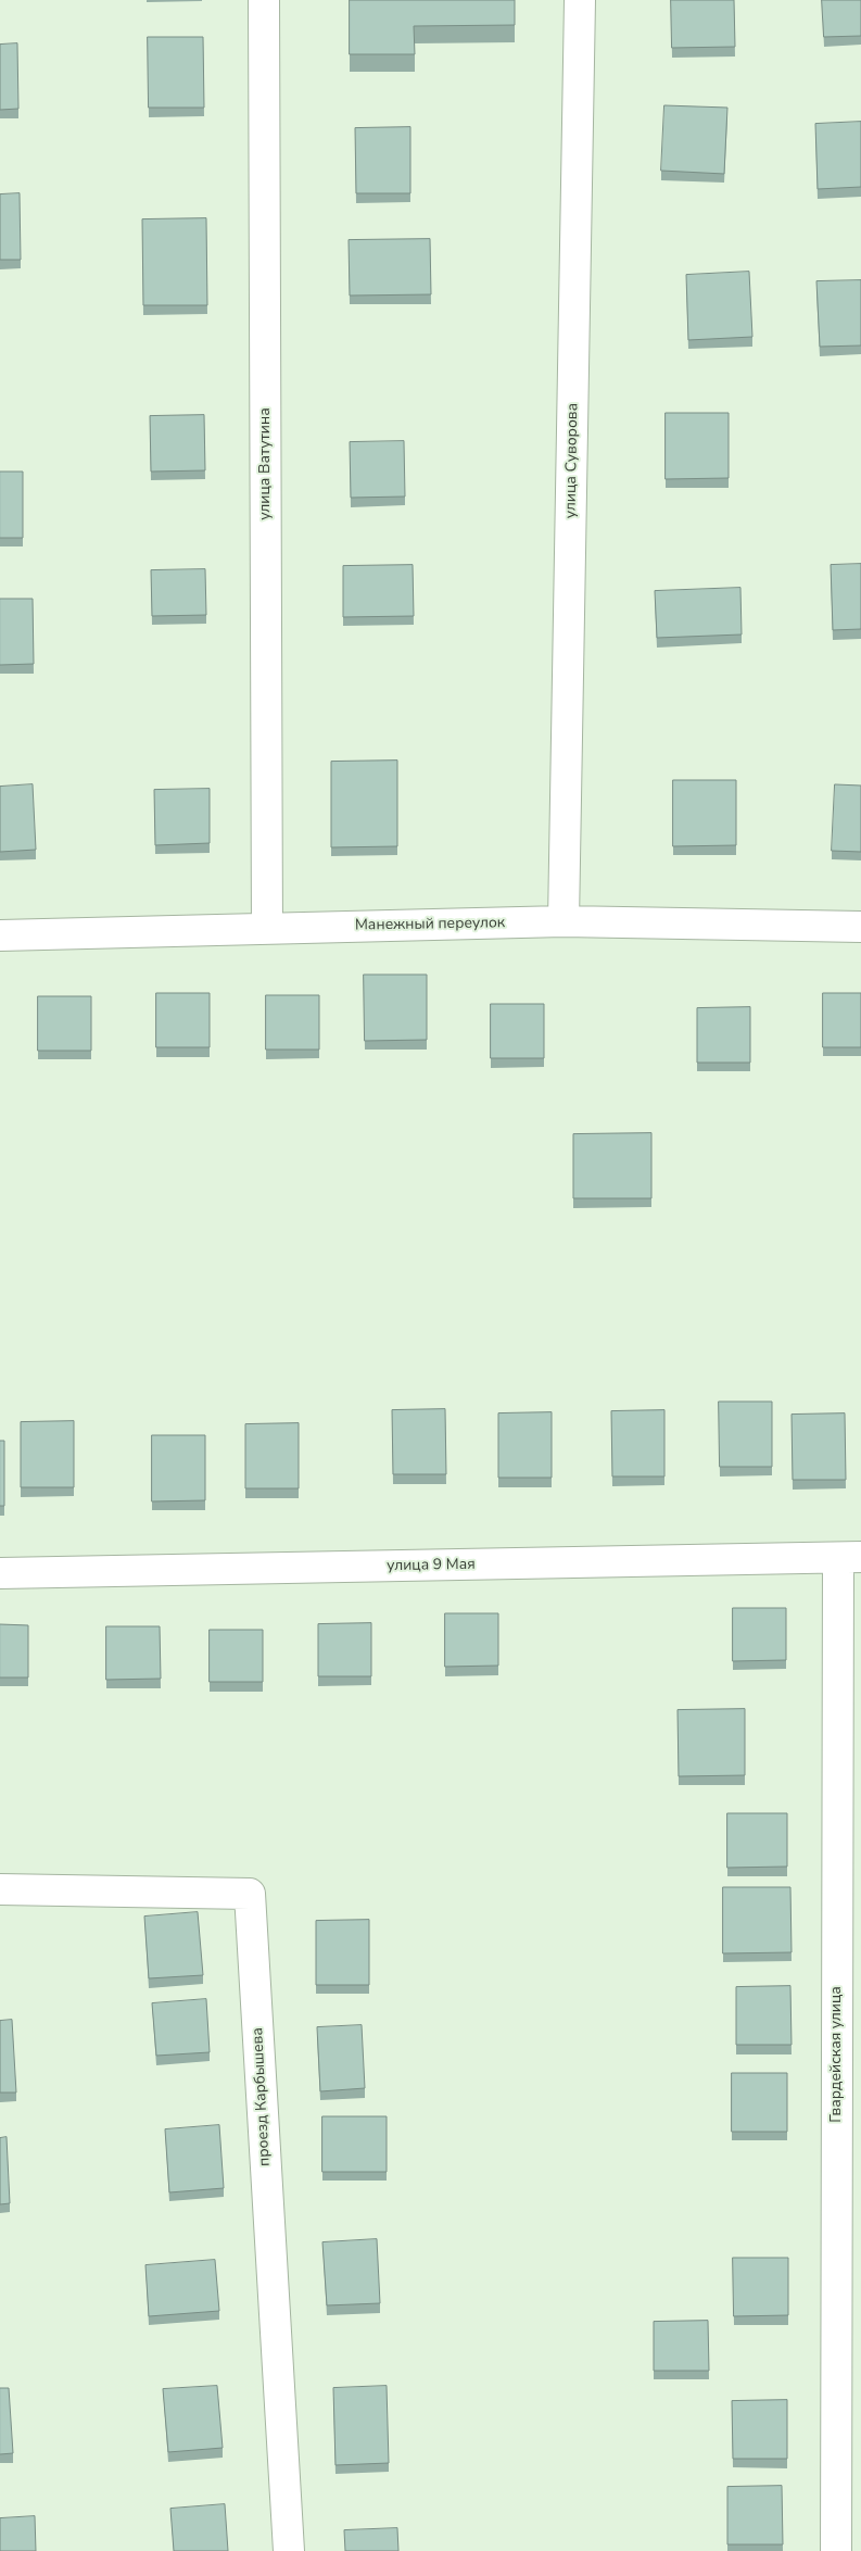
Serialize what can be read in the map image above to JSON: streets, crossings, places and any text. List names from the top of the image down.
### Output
{
  "streets": {
    "street": [
      "улица Суворова",
      "улица Ватутина",
      "Манежный переулок",
      "улица 9 Мая",
      "Гвардейская улица",
      "проезд Карбышева"
    ]
  },
  "crossings": [
    ["улица Суворова", "Манежный переулок"],
    ["улица Ватутина", "Манежный переулок"],
    ["улица 9 Мая", "Гвардейская улица"]
  ]
}
